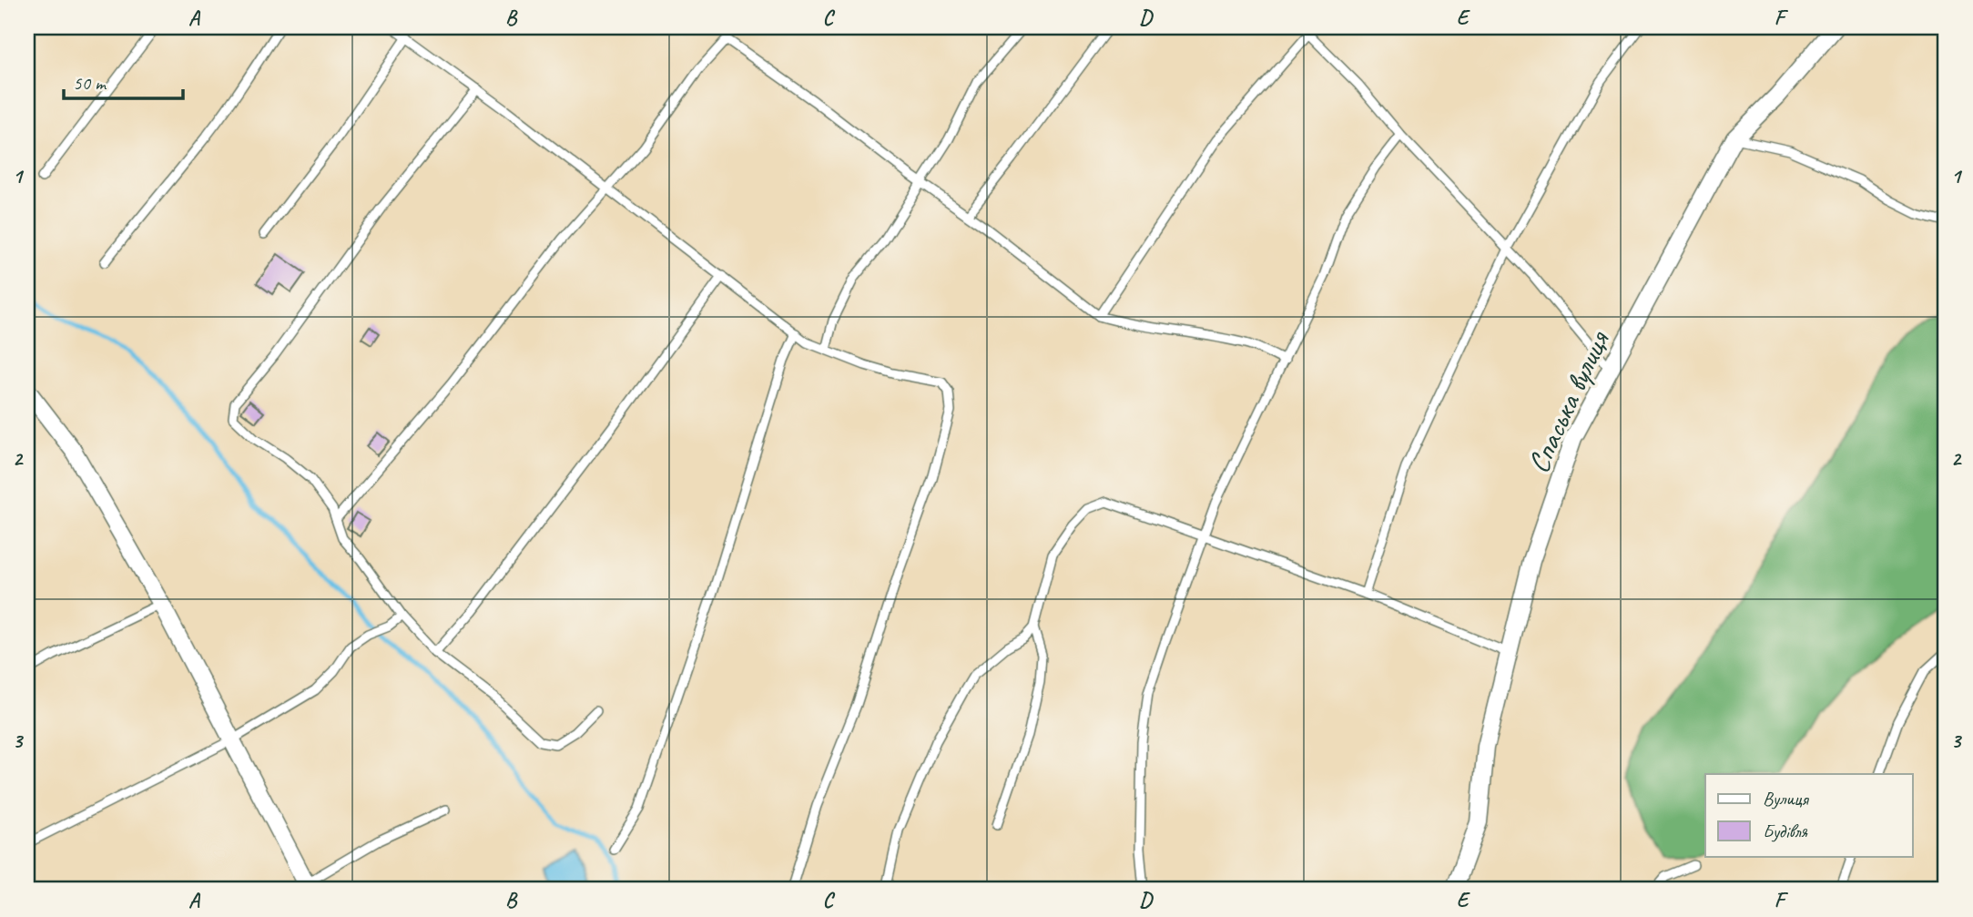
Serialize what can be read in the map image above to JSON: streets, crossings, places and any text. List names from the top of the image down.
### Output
{
  "streets": {
    "street": ["Спаська вулиця"]
  },
  "legend": ["Вулиця", "Будівля"],
  "scale_bar": "50 m",
  "grid": {
    "columns": [
      "A",
      "B",
      "C",
      "D",
      "E",
      "F"
    ],
    "rows": ["1", "2", "3"]
  }
}
